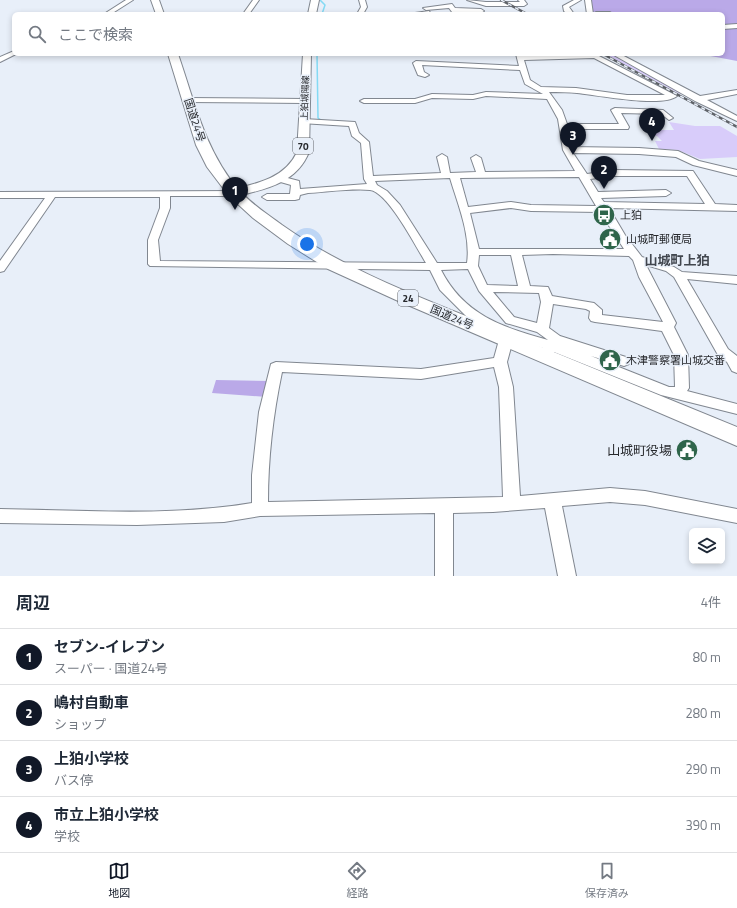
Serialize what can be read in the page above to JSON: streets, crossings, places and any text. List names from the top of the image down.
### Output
{
  "streets": {
    "highway": ["国道24号", "24"],
    "main road": ["上狛城陽線", "70"]
  },
  "crossings": [
    ["上狛城陽線", "国道24号"]
  ],
  "districts": ["山城町上狛"],
  "places": {
    "bus stop": ["上狛"],
    "public building": ["山城町郵便局", "木津警察署山城交番", "山城町役場"]
  },
  "page": {
    "search": "ここで検索",
    "pins": [
      "4",
      "3",
      "2",
      "1"
    ],
    "heading": ["周辺", "4件"],
    "list": [
      {
        "mark": "1",
        "name": "セブン-イレブン",
        "note": "スーパー · 国道24号",
        "value": "80 m"
      },
      {
        "mark": "2",
        "name": "嶋村自動車",
        "note": "ショップ",
        "value": "280 m"
      },
      {
        "mark": "3",
        "name": "上狛小学校",
        "note": "バス停",
        "value": "290 m"
      },
      {
        "mark": "4",
        "name": "市立上狛小学校",
        "note": "学校",
        "value": "390 m"
      }
    ],
    "nav": ["地図", "経路", "保存済み"]
  }
}
